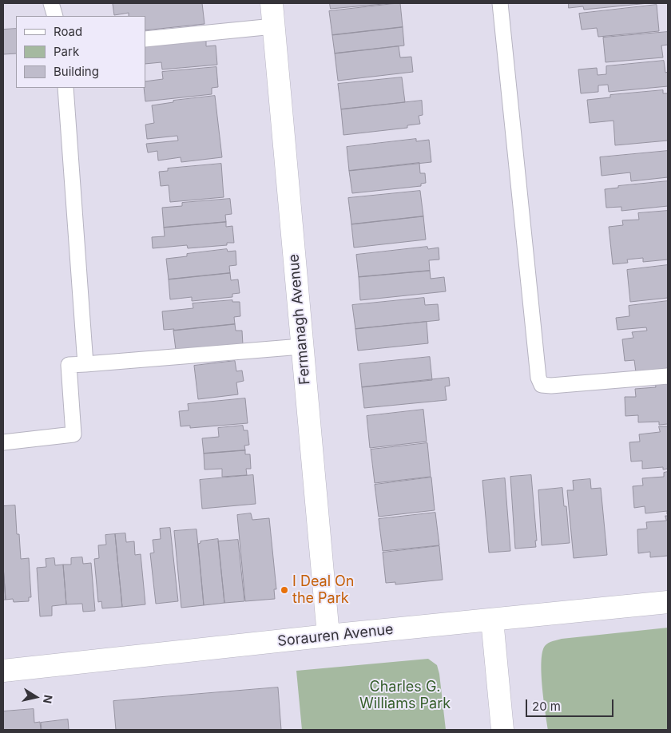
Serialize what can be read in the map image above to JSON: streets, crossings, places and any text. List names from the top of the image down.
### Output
{
  "streets": {
    "street": ["Fermanagh Avenue", "Sorauren Avenue"]
  },
  "crossings": [
    ["Fermanagh Avenue", "Sorauren Avenue"]
  ],
  "parks": ["Charles G. Williams Park"],
  "places": ["I Deal On the Park"],
  "legend": ["Road", "Park", "Building"],
  "scale_bar": "20 m",
  "north": "right"
}
